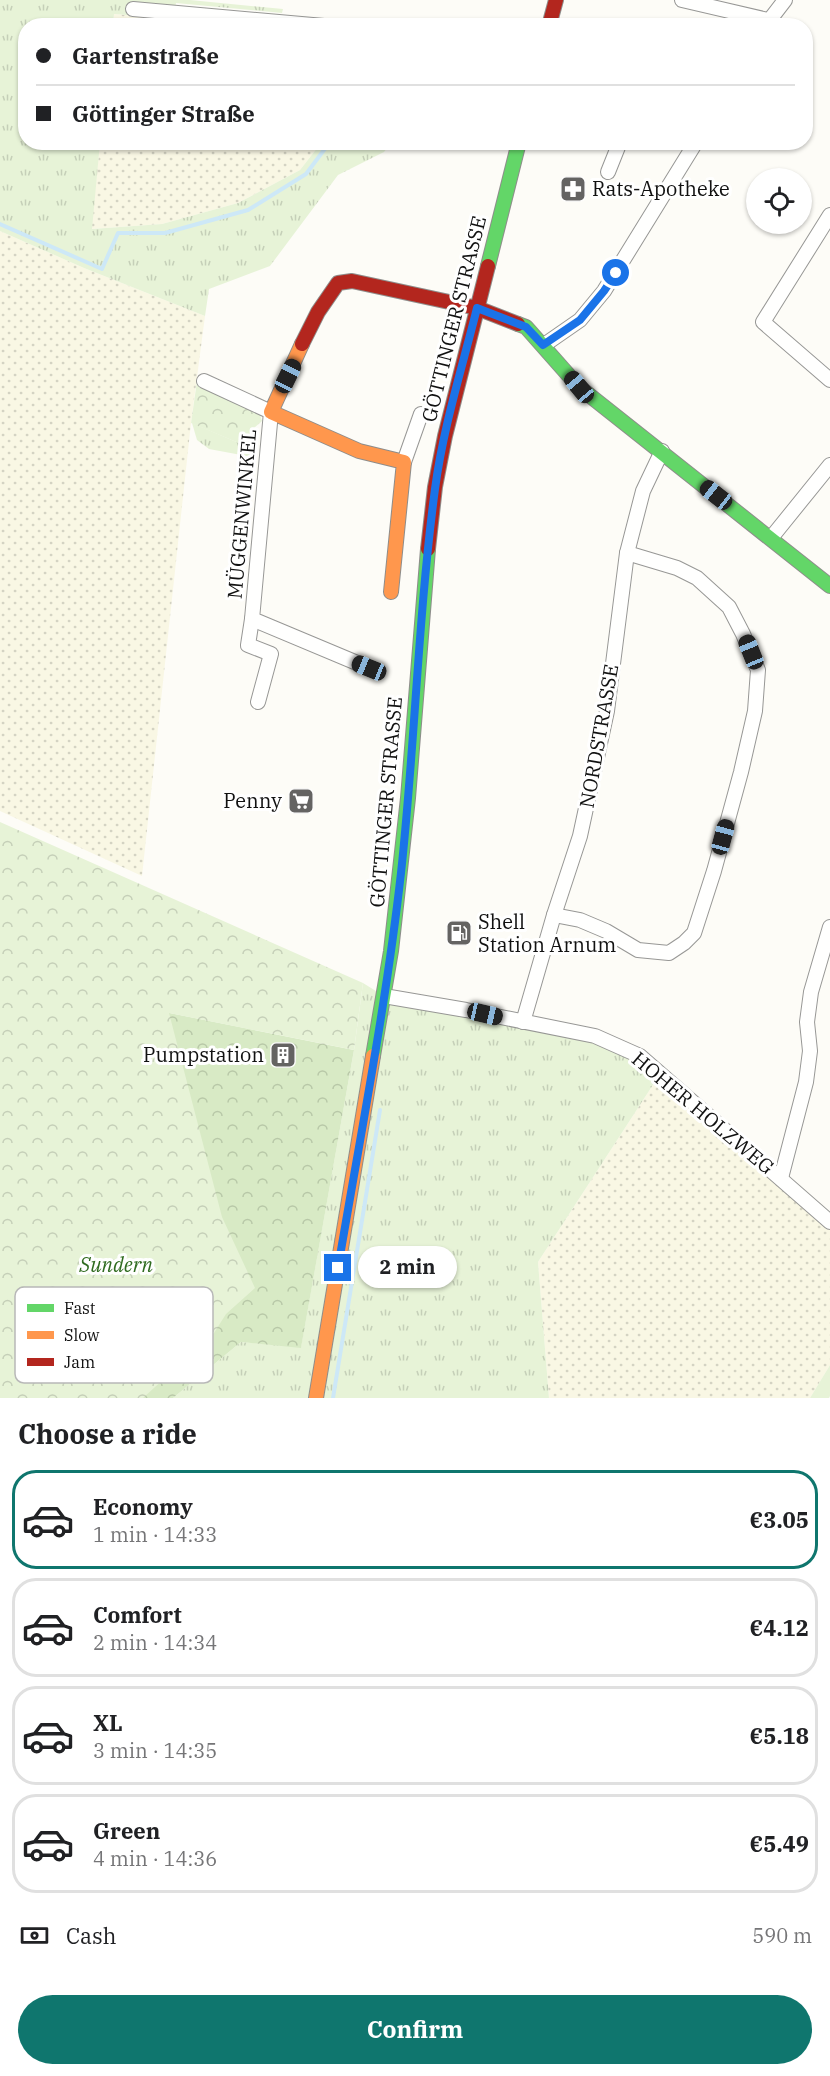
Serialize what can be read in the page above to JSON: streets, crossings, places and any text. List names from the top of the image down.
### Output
{
  "streets": {
    "street": [
      "GÖTTINGER STRASSE",
      "MÜGGENWINKEL",
      "NORDSTRASSE",
      "HOHER HOLZWEG"
    ]
  },
  "crossings": [
    ["GÖTTINGER STRASSE", "MÜGGENWINKEL"],
    ["GÖTTINGER STRASSE", "HOHER HOLZWEG"],
    ["NORDSTRASSE", "HOHER HOLZWEG"]
  ],
  "parks": ["Sundern"],
  "places": {
    "pharmacy": ["Rats-Apotheke"],
    "supermarket": ["Penny"],
    "fuel station": ["Shell Station Arnum"],
    "building": ["Pumpstation"]
  },
  "legend": ["Fast", "Slow", "Jam"],
  "page": {
    "banner": ["Gartenstraße", "Göttinger Straße"],
    "bubble": "2 min",
    "heading": "Choose a ride",
    "list": [
      {
        "name": "Economy",
        "note": "1 min · 14:33",
        "value": "€3.05"
      },
      {
        "name": "Comfort",
        "note": "2 min · 14:34",
        "value": "€4.12"
      },
      {
        "name": "XL",
        "note": "3 min · 14:35",
        "value": "€5.18"
      },
      {
        "name": "Green",
        "note": "4 min · 14:36",
        "value": "€5.49"
      }
    ],
    "pay": ["Cash", "590 m"],
    "buttons": "Confirm"
  }
}
